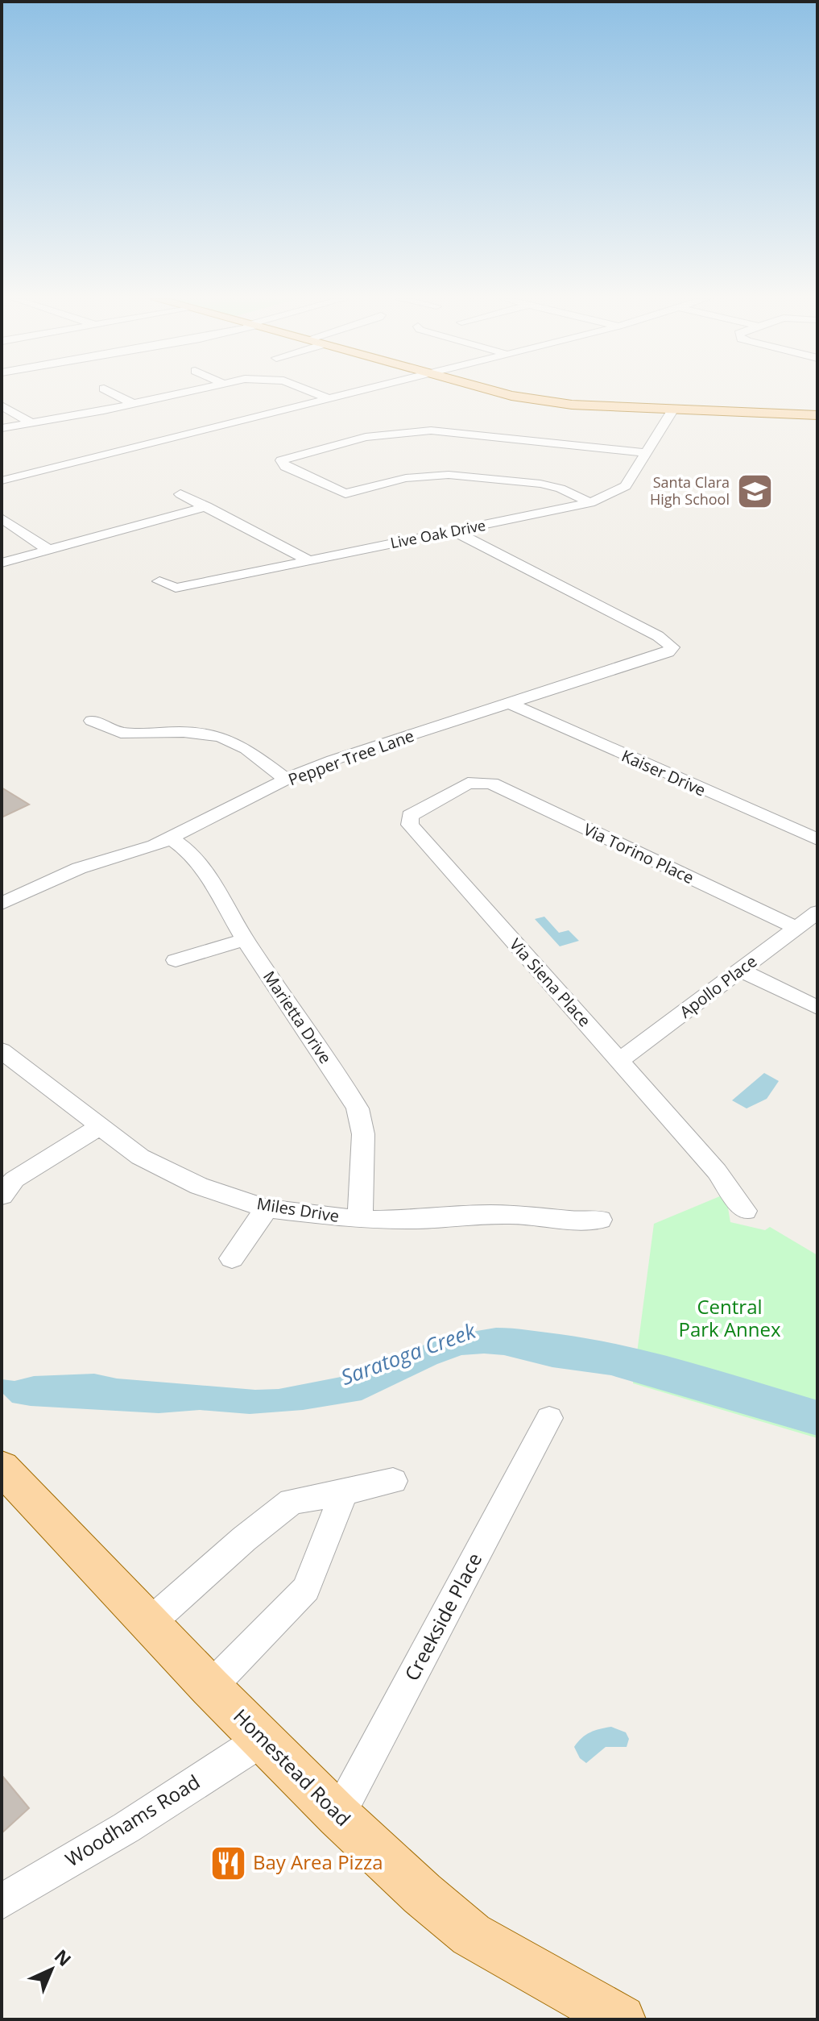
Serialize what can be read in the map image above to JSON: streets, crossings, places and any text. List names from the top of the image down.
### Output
{
  "streets": {
    "main road": ["Homestead Road"],
    "street": [
      "Live Oak Drive",
      "Pepper Tree Lane",
      "Kaiser Drive",
      "Via Torino Place",
      "Via Siena Place",
      "Apollo Place",
      "Marietta Drive",
      "Miles Drive",
      "Creekside Place",
      "Woodhams Road"
    ]
  },
  "crossings": [
    ["Live Oak Drive", "Pepper Tree Lane"],
    ["Pepper Tree Lane", "Kaiser Drive"],
    ["Pepper Tree Lane", "Marietta Drive"],
    ["Via Torino Place", "Via Siena Place"],
    ["Via Torino Place", "Apollo Place"],
    ["Via Siena Place", "Apollo Place"],
    ["Marietta Drive", "Miles Drive"],
    ["Creekside Place", "Homestead Road"],
    ["Homestead Road", "Woodhams Road"]
  ],
  "water": ["Saratoga Creek"],
  "parks": ["Central Park Annex"],
  "places": {
    "school or university": ["Santa Clara High School"],
    "restaurant": ["Bay Area Pizza"]
  },
  "north": "top right"
}
